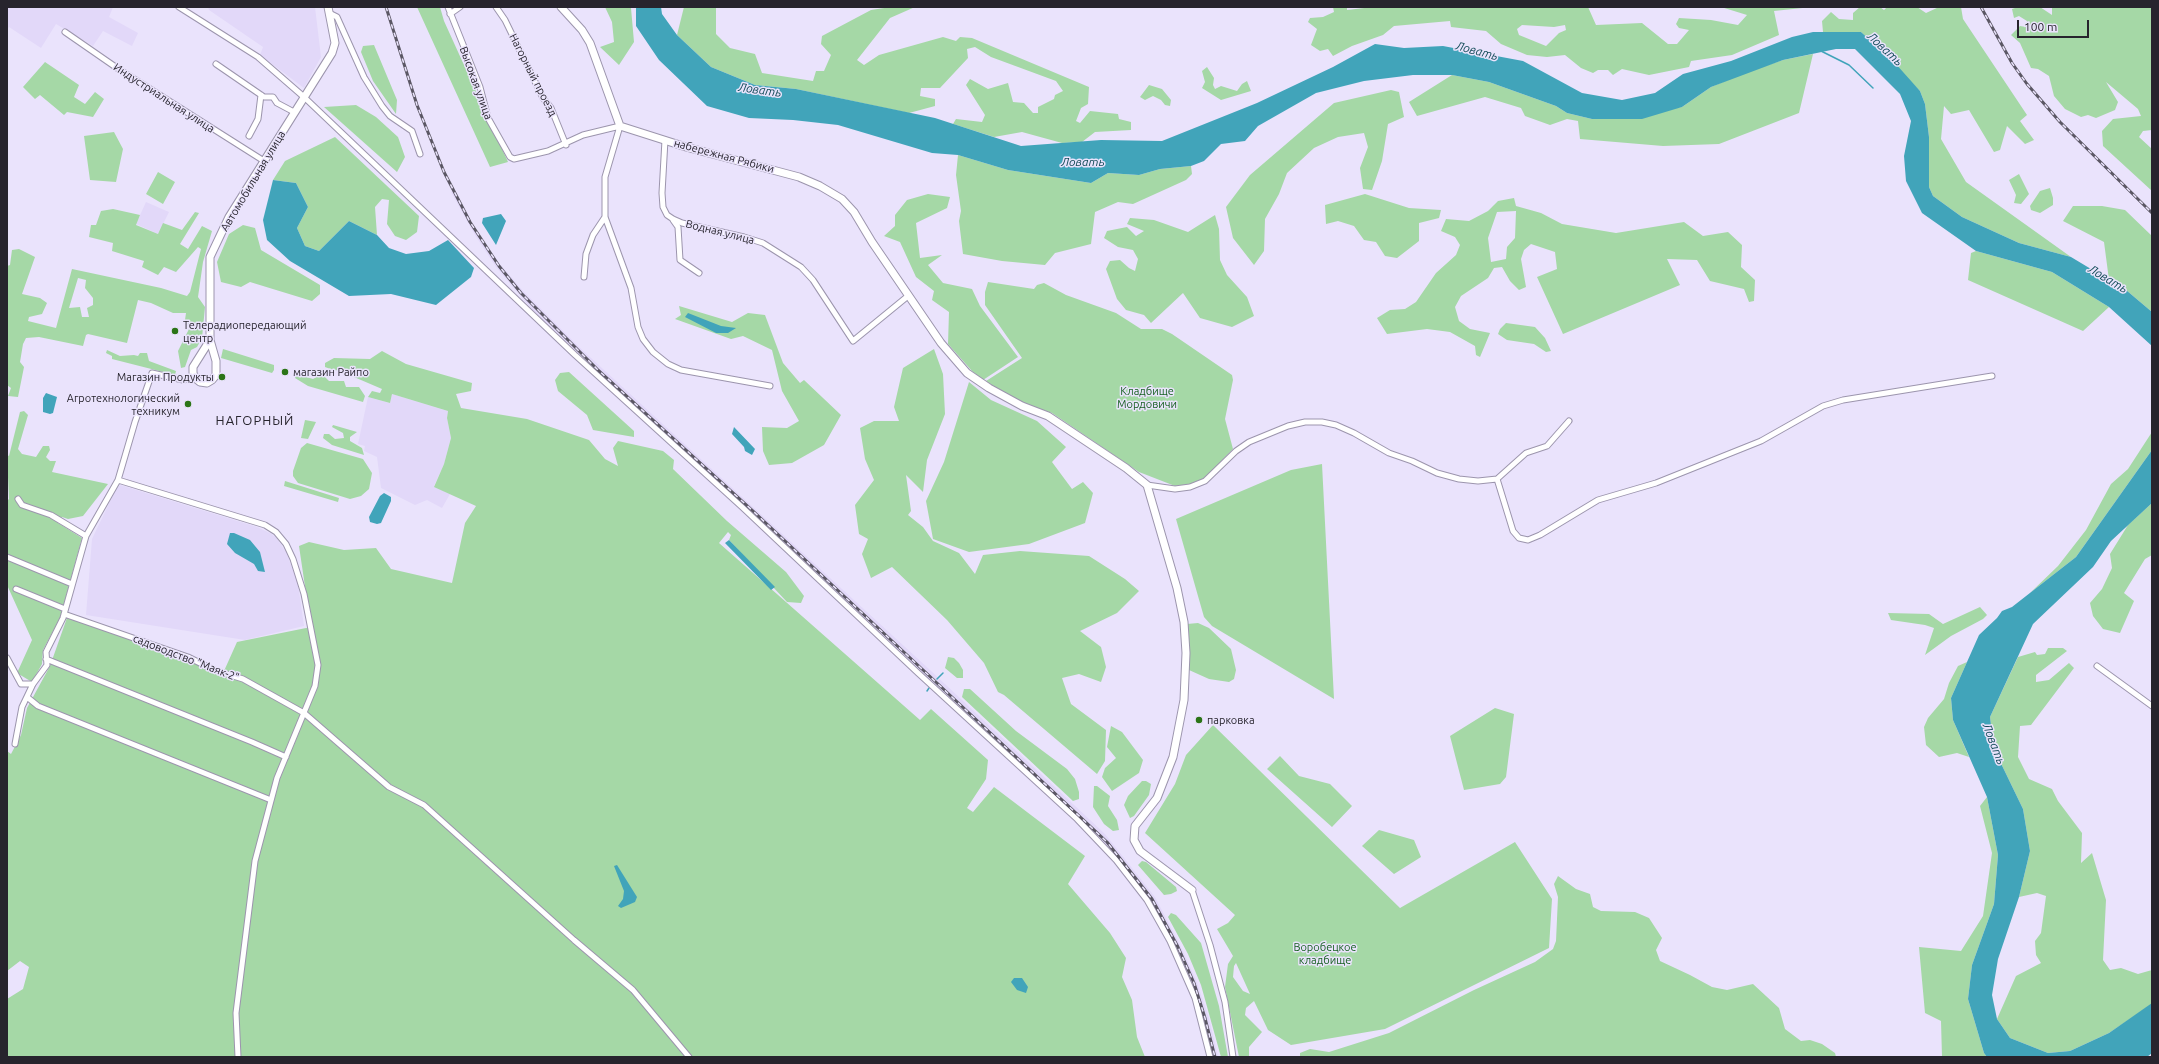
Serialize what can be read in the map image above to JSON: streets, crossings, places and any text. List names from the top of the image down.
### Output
{
  "streets": {
    "street": [
      "Нагорный проезд",
      "Высокая улица",
      "Индустриальная улица",
      "набережная Рябики",
      "Автомобильная улица",
      "Водная улица",
      "садоводство \"Маяк-2\""
    ]
  },
  "crossings": [
    ["Нагорный проезд", "Высокая улица"],
    ["Индустриальная улица", "Автомобильная улица"],
    ["набережная Рябики", "Водная улица"]
  ],
  "districts": ["НАГОРНЫЙ"],
  "water": ["Ловать"],
  "parks": ["Кладбище Мордовичи", "Воробецкое кладбище"],
  "places": [
    "Телерадиопередающий центр",
    "магазин Райпо",
    "Магазин Продукты",
    "Агротехнологический техникум",
    "парковка"
  ],
  "scale_bar": "100 m"
}
